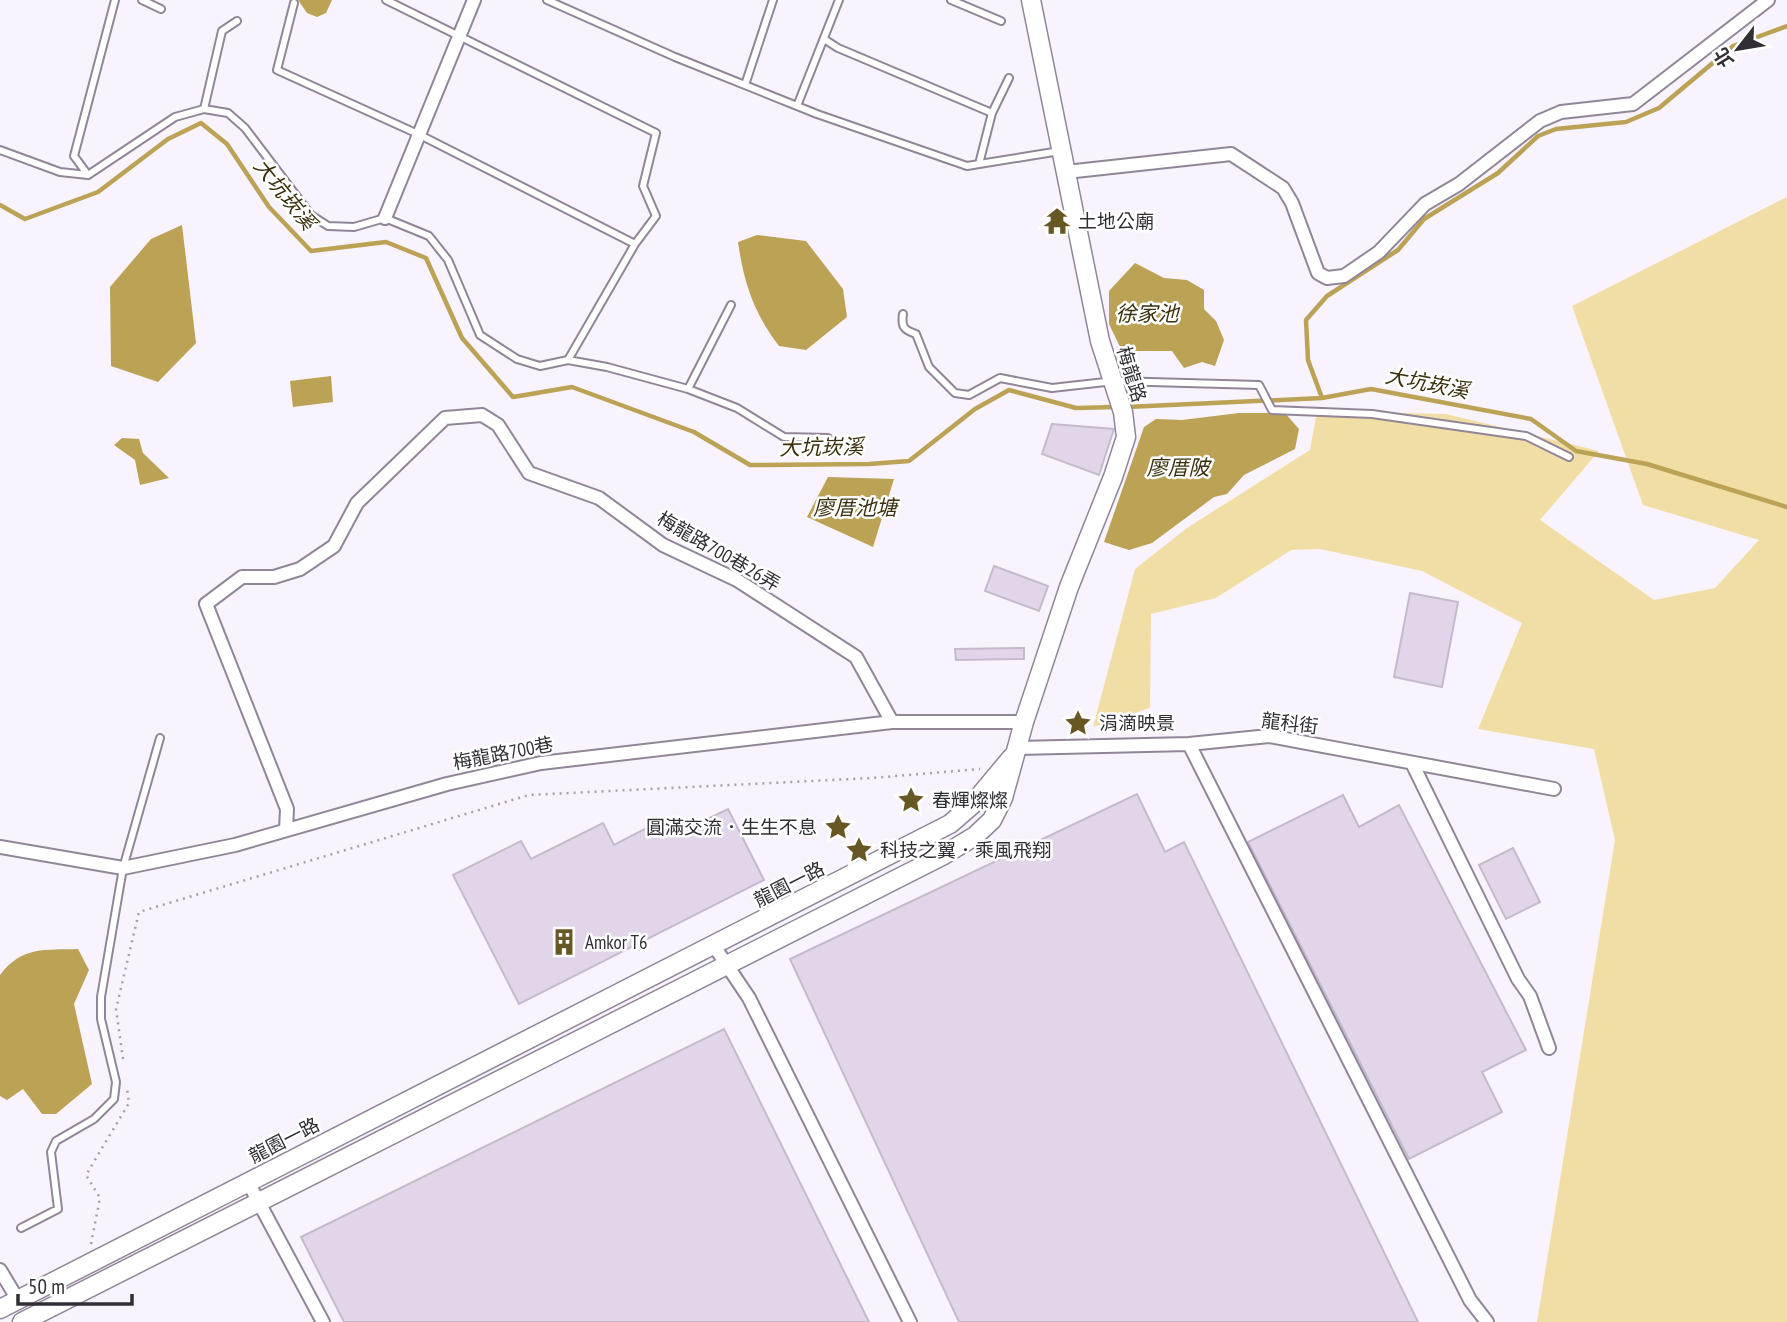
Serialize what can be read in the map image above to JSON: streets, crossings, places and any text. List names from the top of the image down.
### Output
{
  "streets": {
    "street": [
      "梅龍路",
      "梅龍路700巷26弄",
      "龍科街",
      "梅龍路700巷",
      "龍園一路"
    ]
  },
  "crossings": [
    ["梅龍路", "龍科街"],
    ["梅龍路", "梅龍路700巷"],
    ["梅龍路", "龍園一路"],
    ["梅龍路700巷26弄", "梅龍路700巷"],
    ["龍科街", "龍園一路"]
  ],
  "water": [
    "大坑崁溪",
    "徐家池",
    "廖厝陂",
    "廖厝池塘"
  ],
  "places": {
    "temple": ["土地公廟"],
    "place": [
      "涓滴映景",
      "春輝燦燦",
      "圓滿交流．生生不息",
      "科技之翼．乘風飛翔"
    ],
    "building": ["Amkor T6"]
  },
  "scale_bar": "50 m",
  "north": "bottom left"
}
